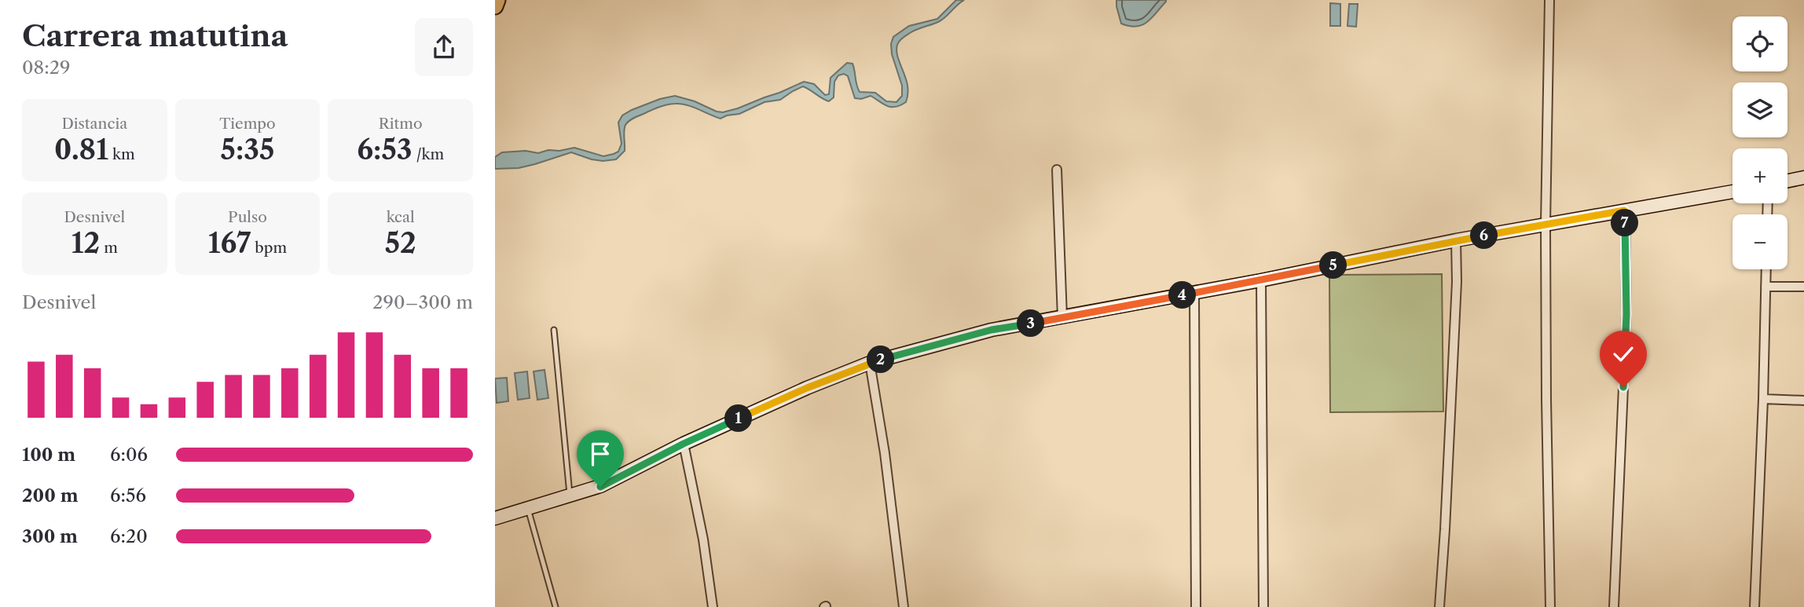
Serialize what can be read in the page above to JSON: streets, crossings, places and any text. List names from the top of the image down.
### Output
{
  "page": {
    "heading": ["Carrera matutina", "08:29"],
    "map_buttons": ["+", "−"],
    "stats": [
      ["Distancia", "0.81 km"],
      ["Tiempo", "5:35"],
      ["Ritmo", "6:53 /km"],
      ["Desnivel", "12 m"],
      ["Pulso", "167 bpm"],
      ["kcal", "52"]
    ],
    "pins": [
      "7",
      "6",
      "5",
      "4",
      "3",
      "2",
      "1"
    ],
    "chart": ["Desnivel", "290–300 m"],
    "list": [
      {
        "name": "100 m",
        "note": "6:06"
      },
      {
        "name": "200 m",
        "note": "6:56"
      },
      {
        "name": "300 m",
        "note": "6:20"
      }
    ]
  }
}
